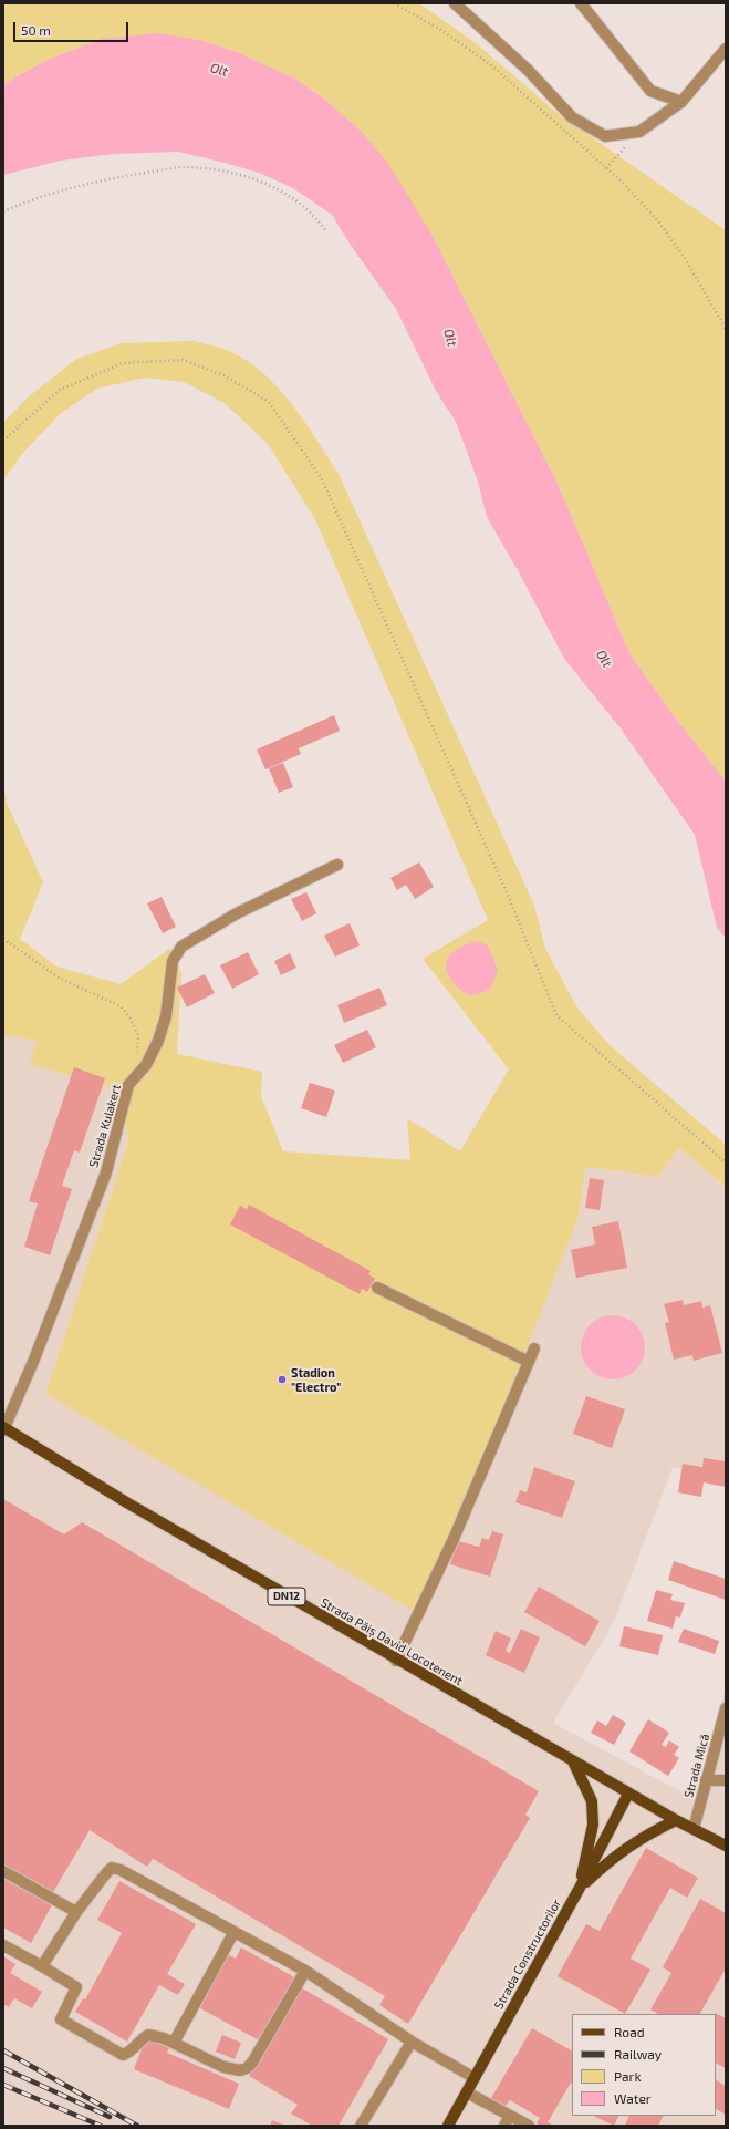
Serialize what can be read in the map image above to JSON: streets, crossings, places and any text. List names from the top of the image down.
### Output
{
  "streets": {
    "main road": ["DN12", "Strada Păiș David Locotenent", "Strada Constructorilor"],
    "street": ["Strada Kulakert", "Strada Mică"]
  },
  "crossings": [
    ["Strada Kulakert", "Strada Păiș David Locotenent"],
    ["Strada Păiș David Locotenent", "Strada Mică"],
    ["Strada Păiș David Locotenent", "Strada Constructorilor"]
  ],
  "water": ["Olt"],
  "places": ["Stadion \"Electro\""],
  "legend": [
    "Road",
    "Railway",
    "Park",
    "Water"
  ],
  "scale_bar": "50 m"
}
